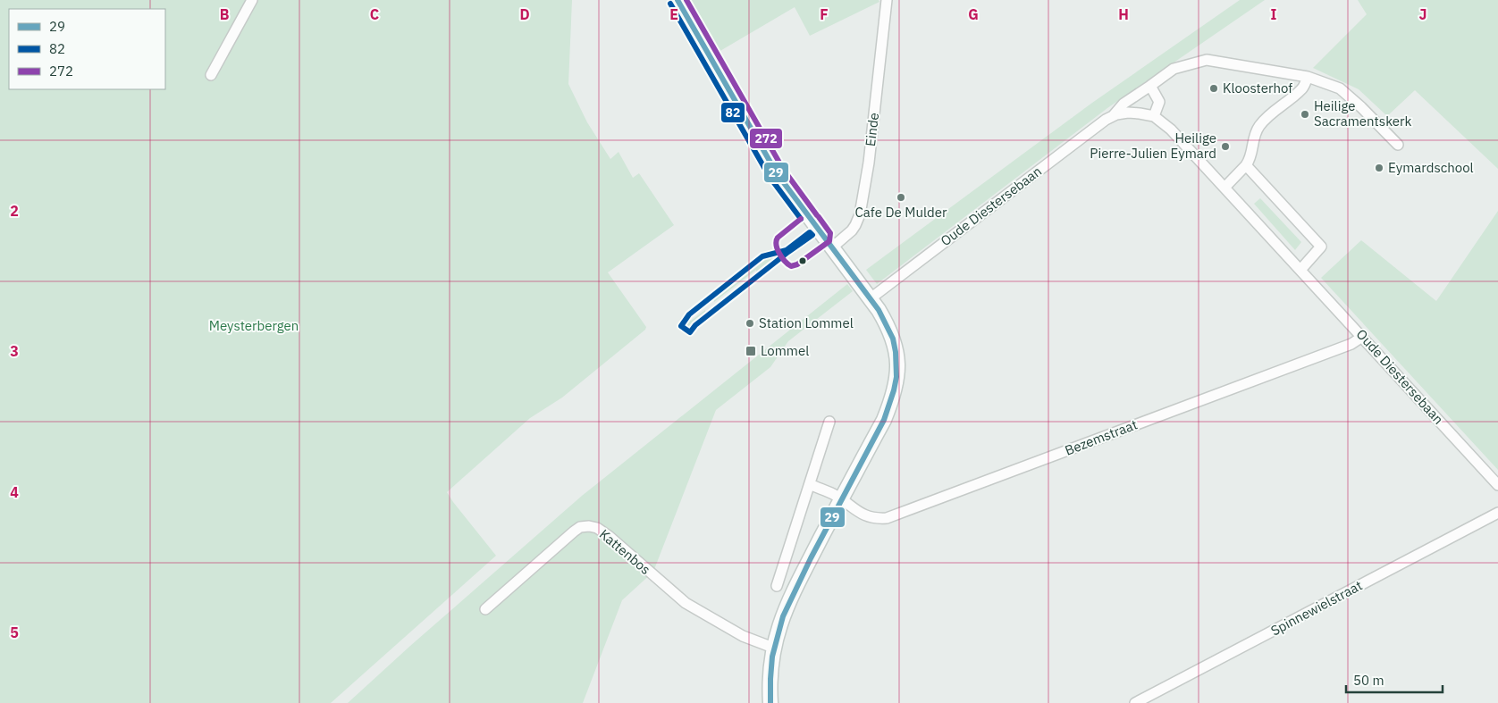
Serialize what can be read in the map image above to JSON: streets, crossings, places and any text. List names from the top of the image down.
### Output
{
  "streets": {
    "street": [
      "Einde",
      "Oude Diestersebaan",
      "Bezemstraat",
      "Kattenbos",
      "Spinnewielstraat"
    ]
  },
  "crossings": [
    ["Oude Diestersebaan", "Bezemstraat"]
  ],
  "parks": ["Meysterbergen"],
  "places": {
    "other": [
      "Kloosterhof",
      "Heilige Sacramentskerk",
      "Heilige Pierre-Julien Eymard",
      "Eymardschool",
      "Cafe De Mulder",
      "Station Lommel"
    ],
    "transit": ["Lommel"]
  },
  "lines": ["transit line 29", "transit line 272", "transit line 82"],
  "legend": ["29", "82", "272"],
  "scale_bar": "50 m",
  "grid": {
    "columns": [
      "B",
      "C",
      "D",
      "E",
      "F",
      "G",
      "H",
      "I",
      "J"
    ],
    "rows": [
      "2",
      "3",
      "4",
      "5"
    ]
  }
}
